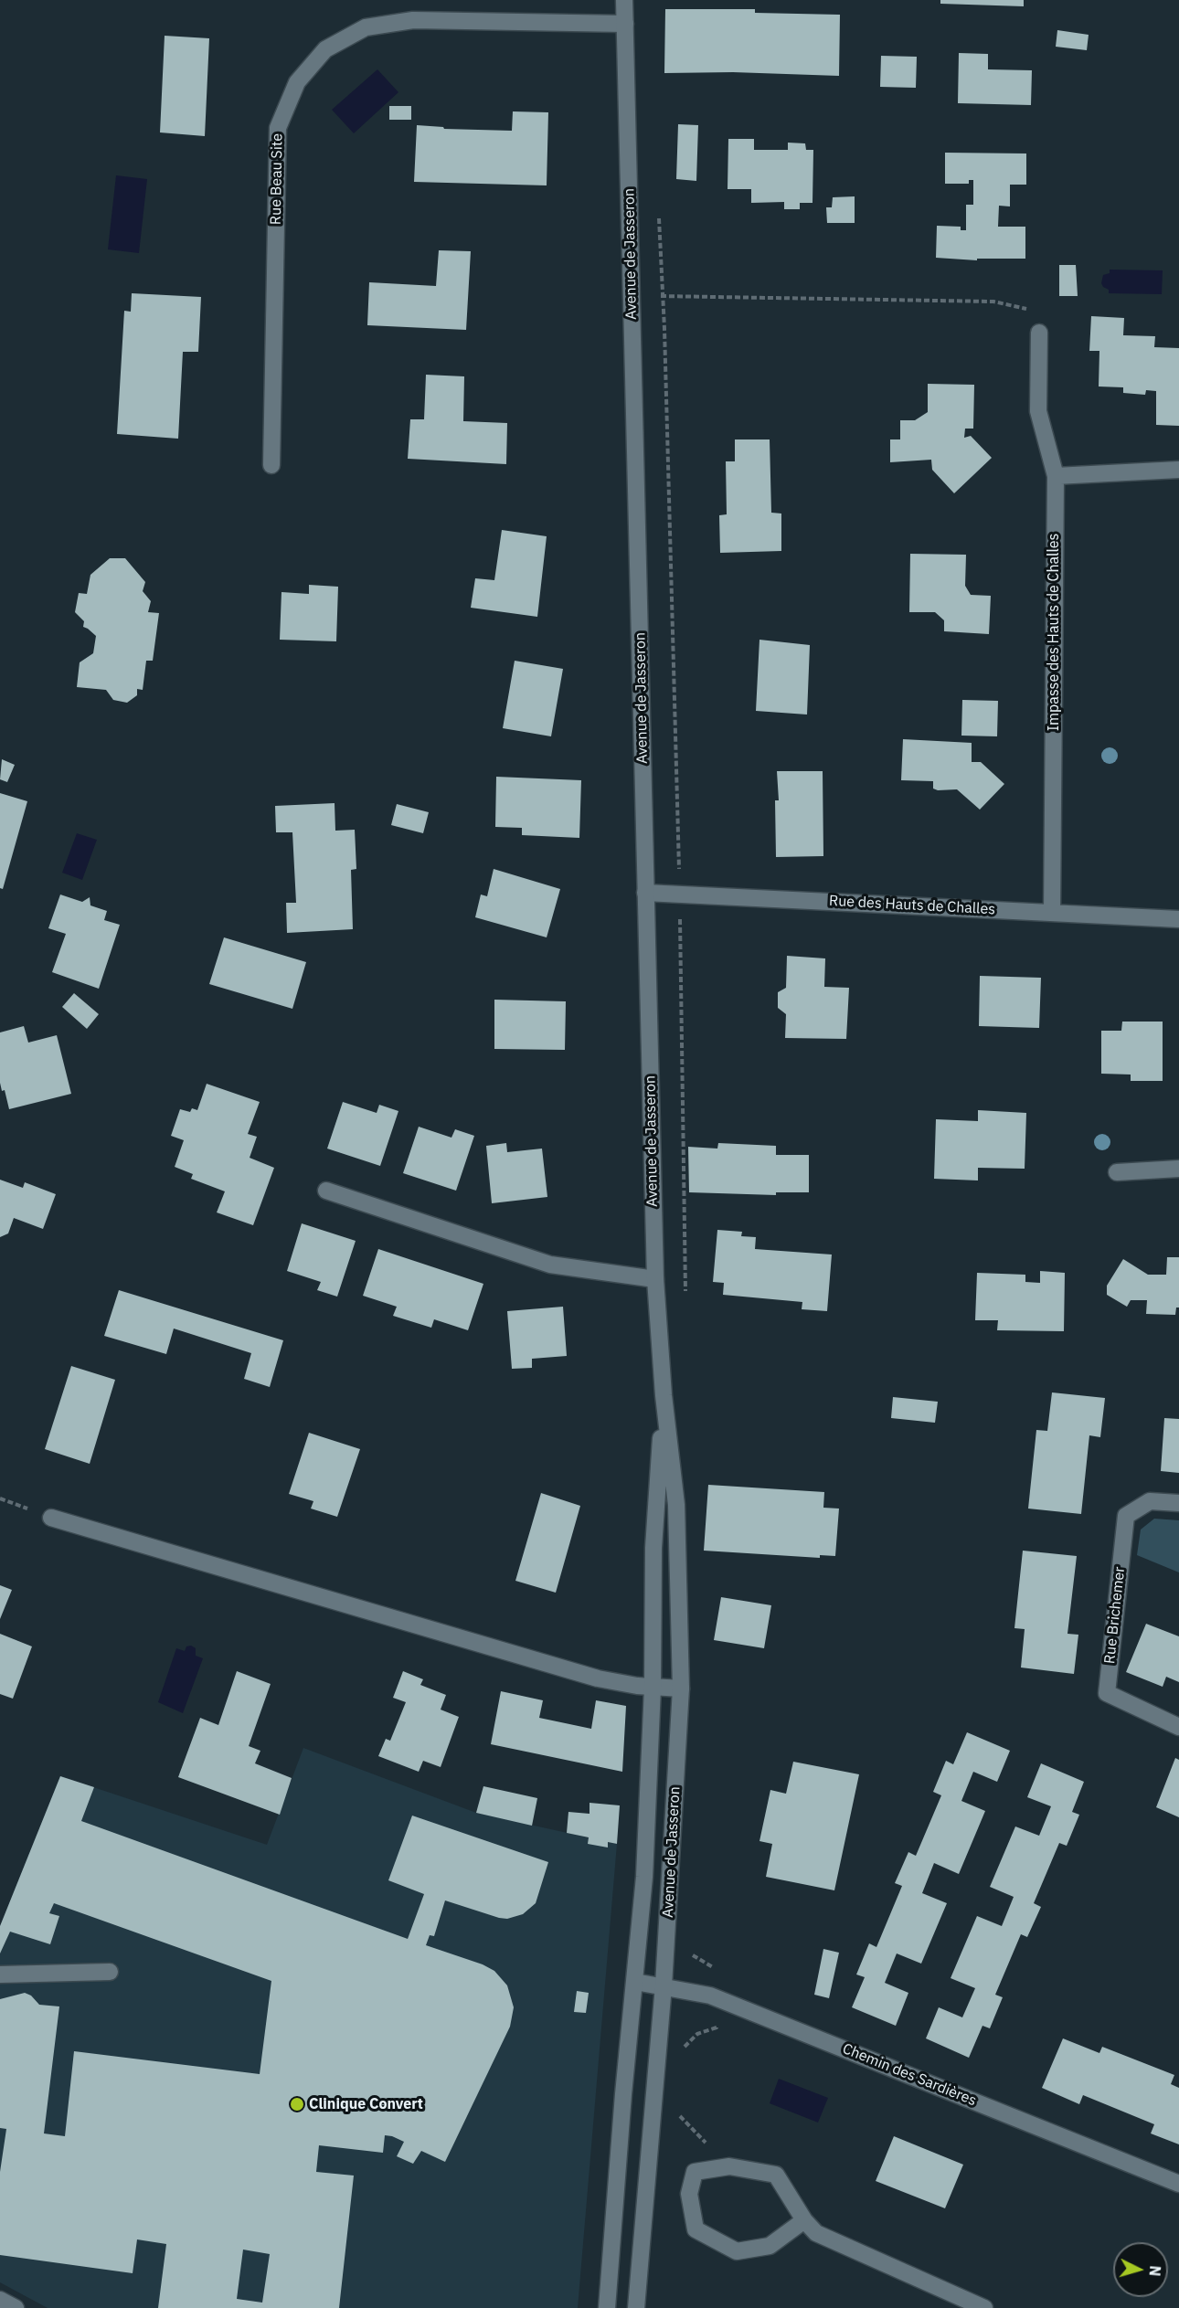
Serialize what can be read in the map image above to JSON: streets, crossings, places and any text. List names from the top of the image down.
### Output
{
  "streets": {
    "street": [
      "Rue Beau Site",
      "Avenue de Jasseron",
      "Impasse des Hauts de Challes",
      "Rue des Hauts de Challes",
      "Rue Brichemer",
      "Chemin des Sardières"
    ]
  },
  "crossings": [
    ["Rue Beau Site", "Avenue de Jasseron"],
    ["Avenue de Jasseron", "Rue des Hauts de Challes"],
    ["Avenue de Jasseron", "Chemin des Sardières"],
    ["Impasse des Hauts de Challes", "Rue des Hauts de Challes"]
  ],
  "places": ["Clinique Convert"],
  "north": "right"
}
